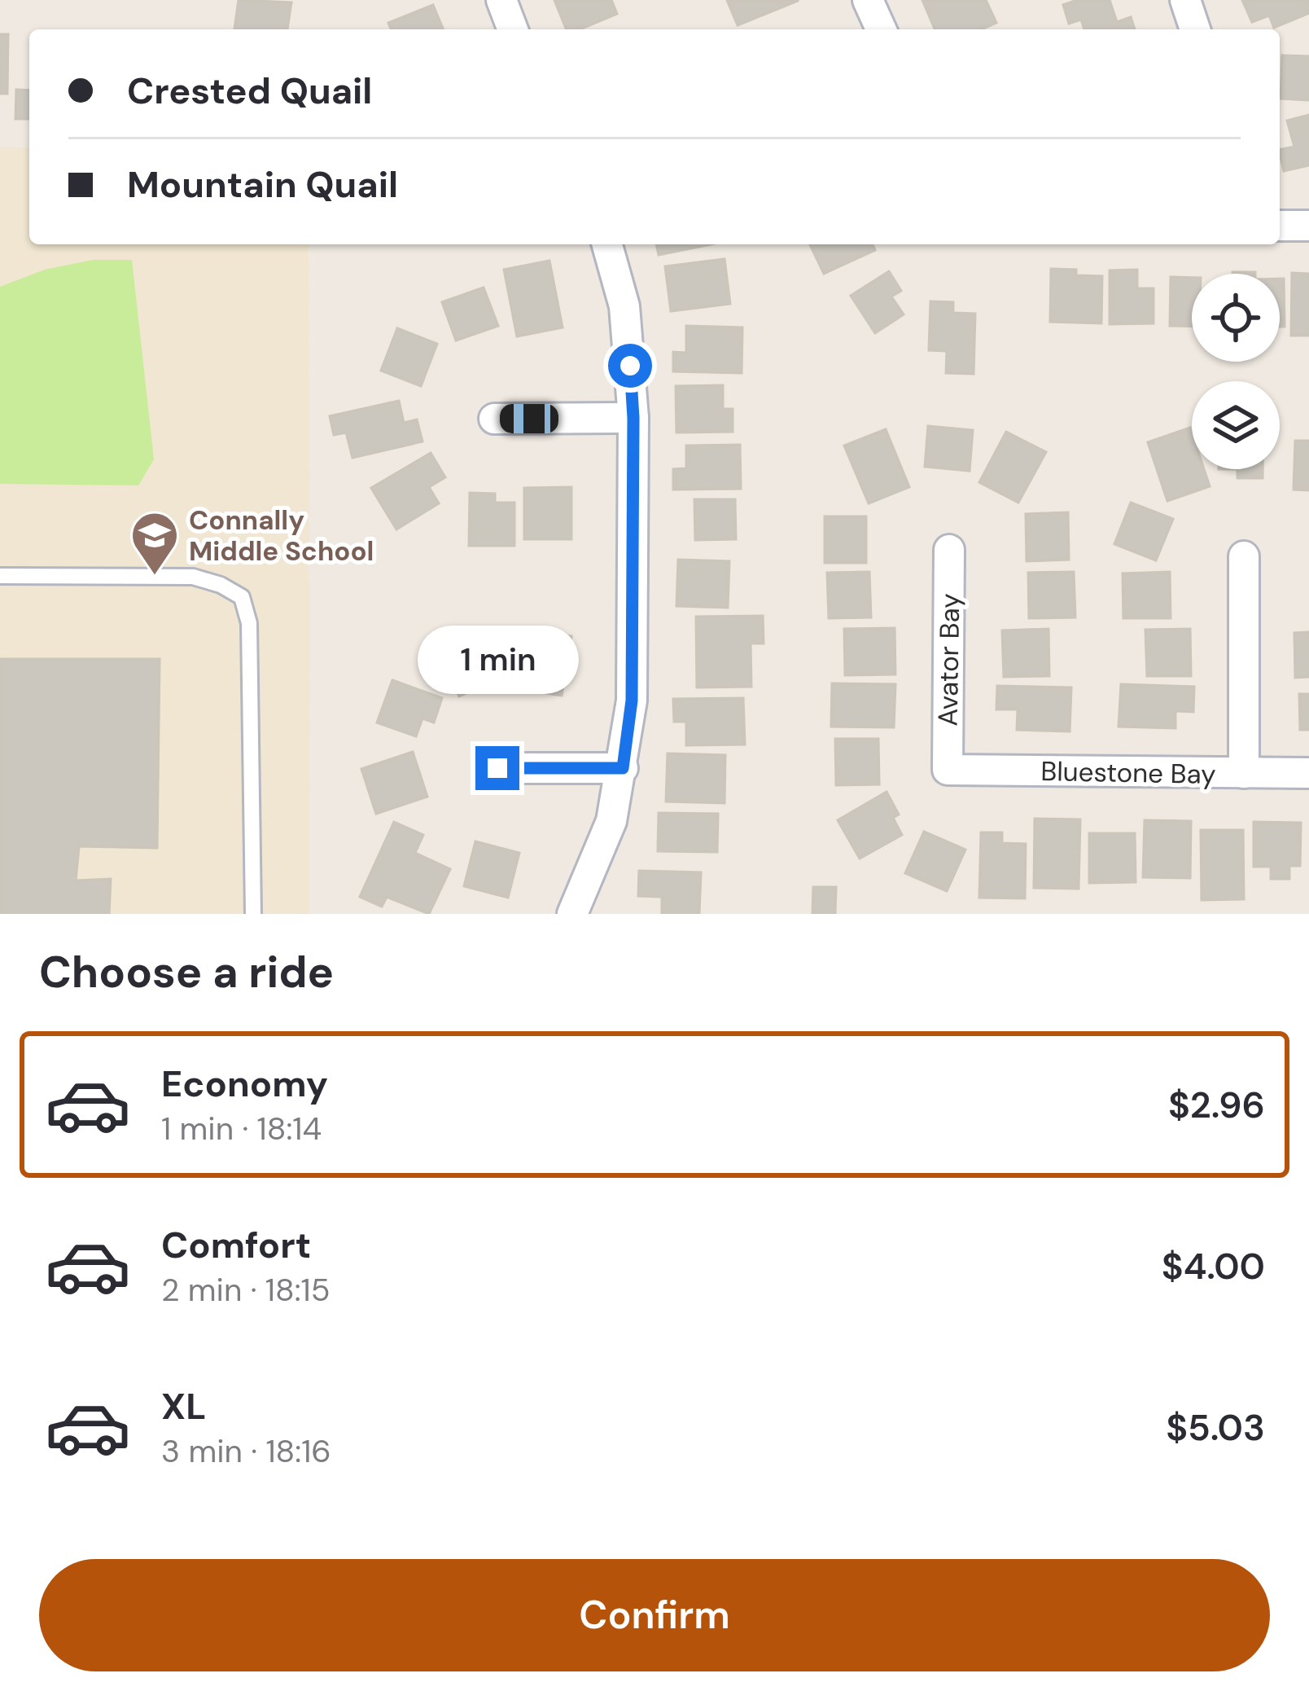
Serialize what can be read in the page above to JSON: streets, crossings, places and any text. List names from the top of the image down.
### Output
{
  "streets": {
    "street": ["Avator Bay", "Bluestone Bay"]
  },
  "crossings": [
    ["Avator Bay", "Bluestone Bay"]
  ],
  "places": {
    "school or university": ["Connally Middle School"]
  },
  "page": {
    "banner": ["Crested Quail", "Mountain Quail"],
    "bubble": "1 min",
    "heading": "Choose a ride",
    "list": [
      {
        "name": "Economy",
        "note": "1 min · 18:14",
        "value": "$2.96"
      },
      {
        "name": "Comfort",
        "note": "2 min · 18:15",
        "value": "$4.00"
      },
      {
        "name": "XL",
        "note": "3 min · 18:16",
        "value": "$5.03"
      }
    ],
    "buttons": "Confirm"
  }
}
